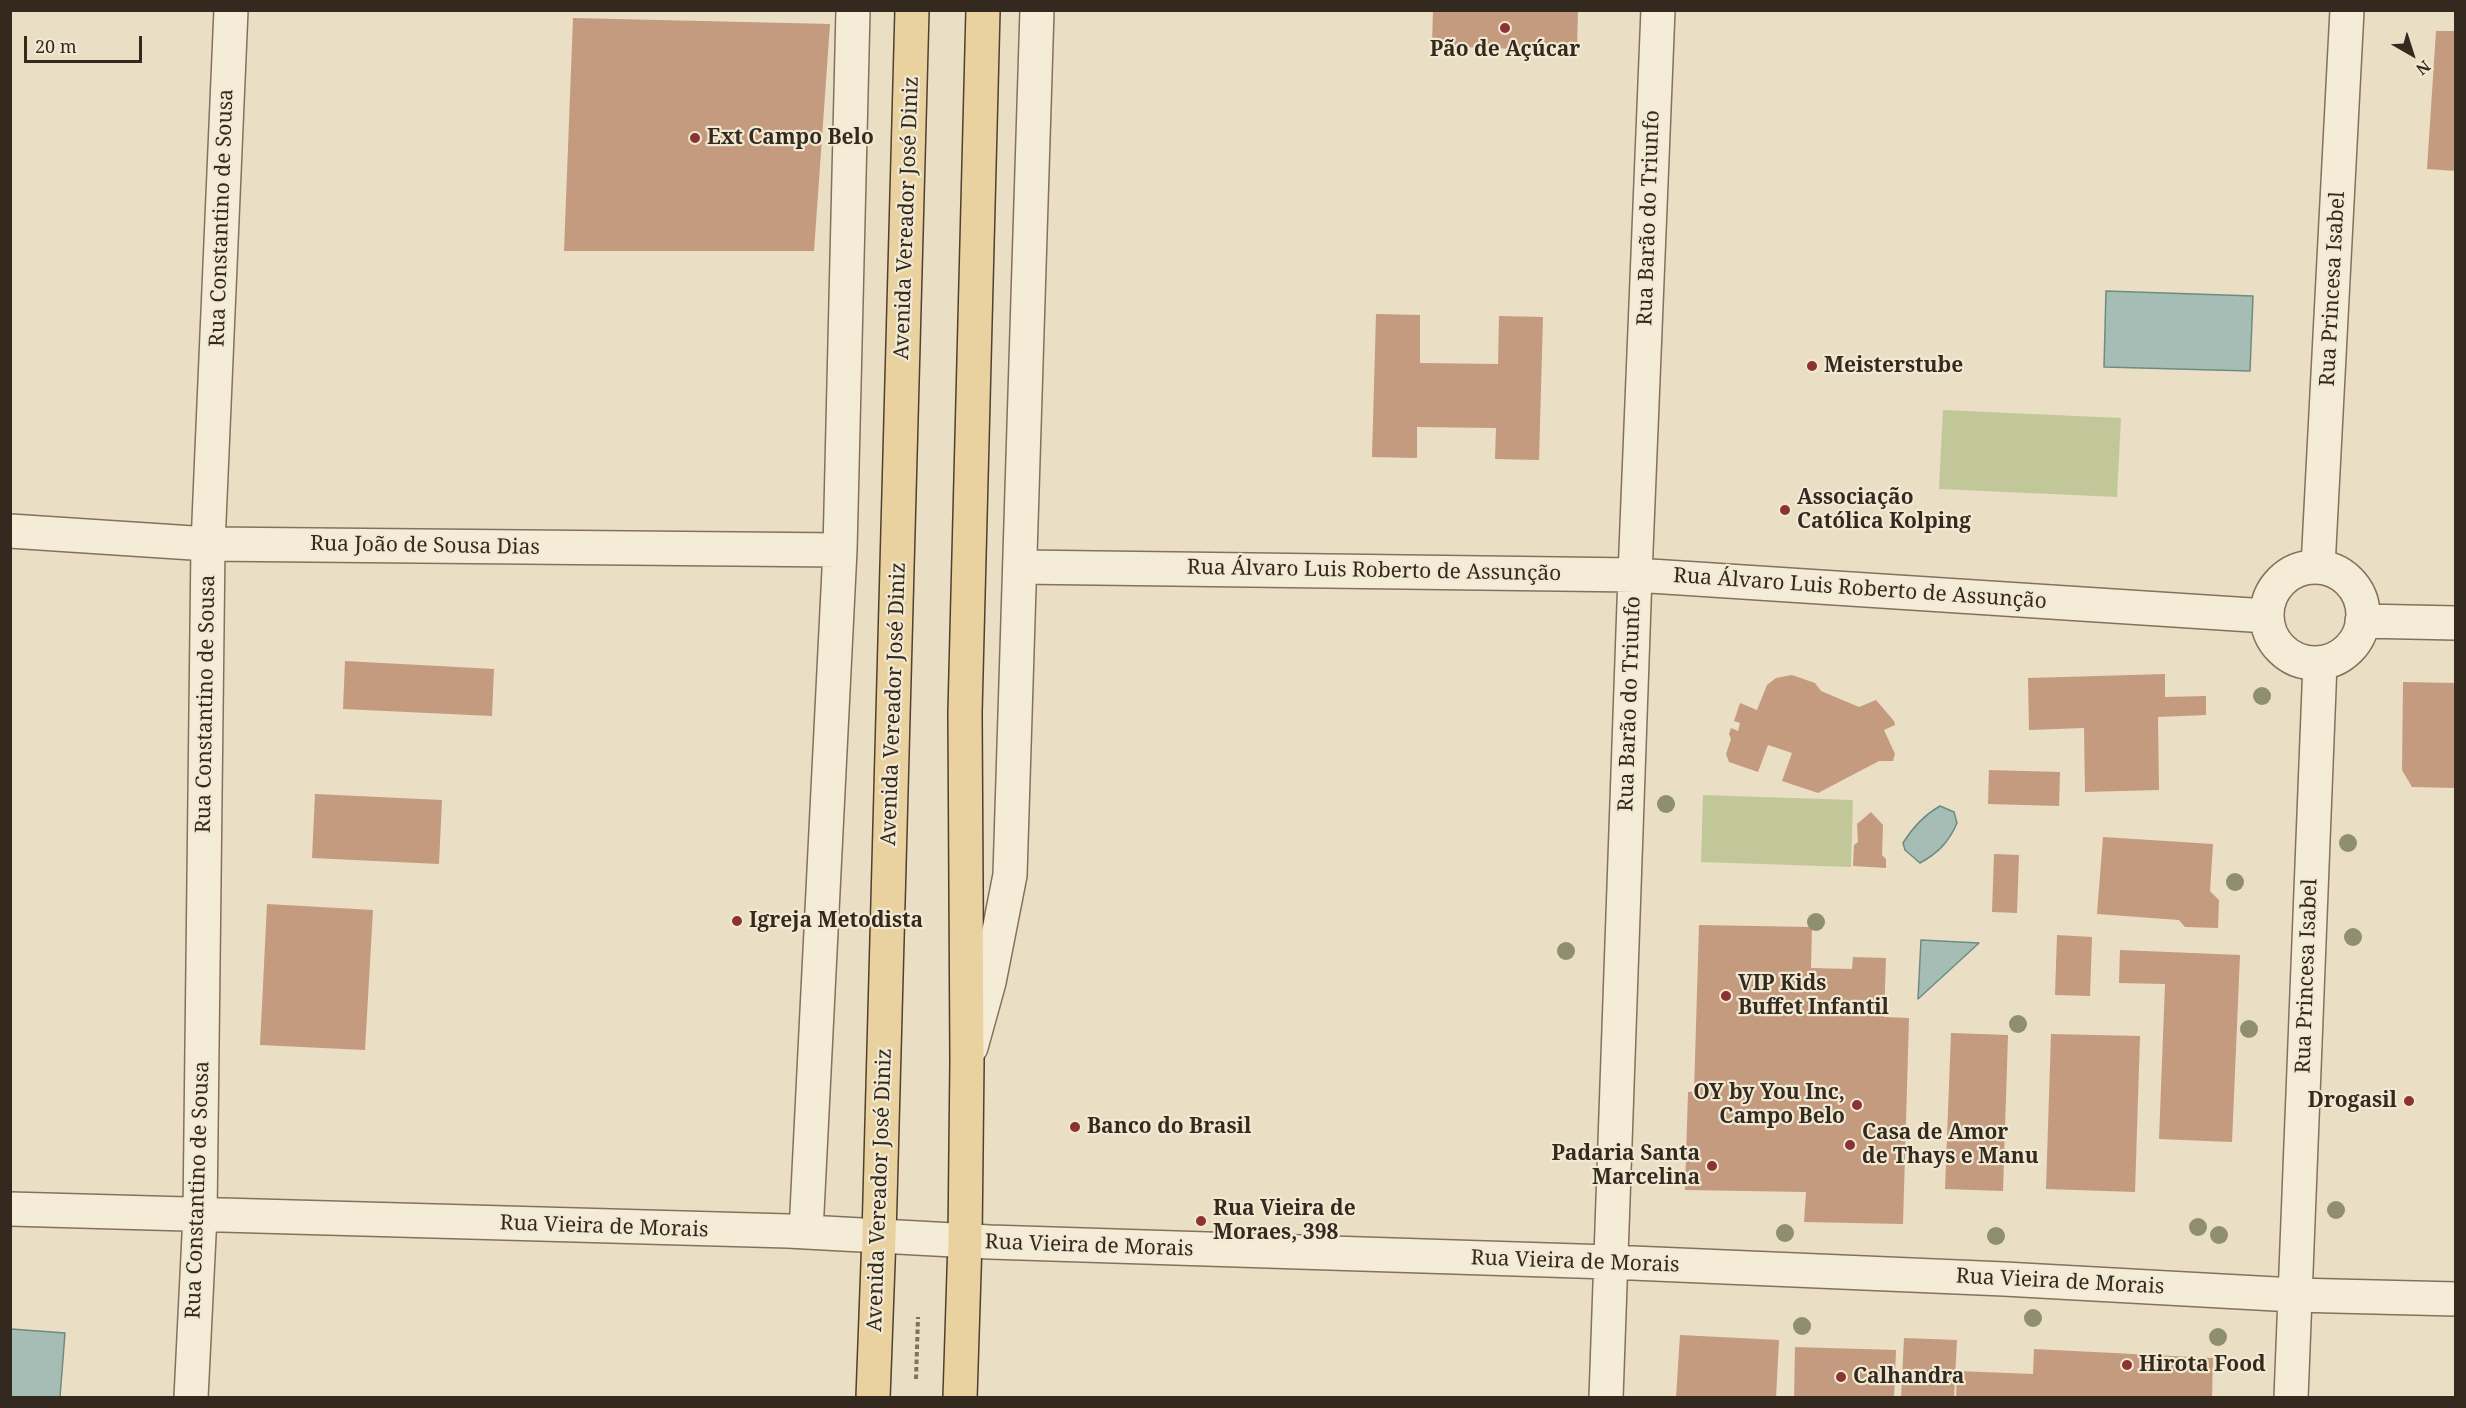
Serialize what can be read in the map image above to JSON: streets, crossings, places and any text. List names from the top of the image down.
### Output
{
  "streets": {
    "main road": ["Avenida Vereador José Diniz"],
    "street": [
      "Rua Constantino de Sousa",
      "Rua Barão do Triunfo",
      "Rua Princesa Isabel",
      "Rua João de Sousa Dias",
      "Rua Álvaro Luis Roberto de Assunção",
      "Rua Vieira de Morais"
    ]
  },
  "crossings": [
    ["Rua Constantino de Sousa", "Rua João de Sousa Dias"],
    ["Rua Constantino de Sousa", "Rua Vieira de Morais"],
    ["Avenida Vereador José Diniz", "Rua Vieira de Morais"],
    ["Rua Barão do Triunfo", "Rua Álvaro Luis Roberto de Assunção"],
    ["Rua Barão do Triunfo", "Rua Vieira de Morais"],
    ["Rua Princesa Isabel", "Rua Álvaro Luis Roberto de Assunção"],
    ["Rua Princesa Isabel", "Rua Vieira de Morais"]
  ],
  "places": [
    "Pão de Açúcar",
    "Ext Campo Belo",
    "Meisterstube",
    "Associação Católica Kolping",
    "Igreja Metodista",
    "VIP Kids Buffet Infantil",
    "Drogasil",
    "OY by You Inc, Campo Belo",
    "Banco do Brasil",
    "Casa de Amor de Thays e Manu",
    "Padaria Santa Marcelina",
    "Rua Vieira de Moraes, 398",
    "Hirota Food",
    "Calhandra"
  ],
  "scale_bar": "20 m",
  "north": "bottom right"
}
